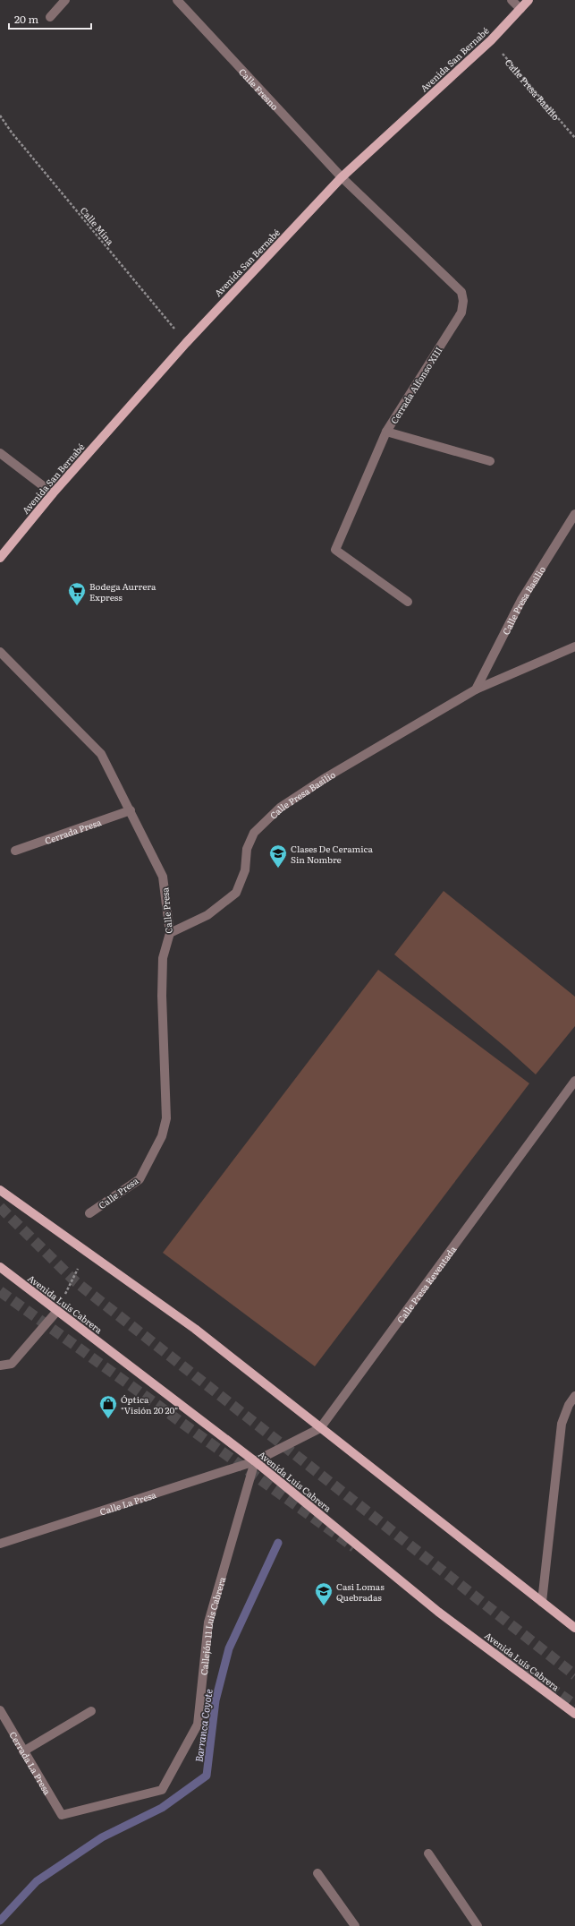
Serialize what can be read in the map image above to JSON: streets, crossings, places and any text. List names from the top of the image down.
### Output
{
  "streets": {
    "main road": ["Avenida San Bernabé", "Avenida Luis Cabrera"],
    "street": [
      "Calle Fresno",
      "Calle Presa Basilio",
      "Cerrada Alfonso XIII",
      "Cerrada Presa",
      "Calle Presa",
      "Calle Presa Reventada",
      "Calle La Presa",
      "Callejón 11 Luis Cabrera",
      "Cerrada La Presa"
    ],
    "path": ["Calle Mina"]
  },
  "crossings": [
    ["Avenida San Bernabé", "Calle Fresno"],
    ["Avenida San Bernabé", "Calle Presa Basilio"],
    ["Avenida San Bernabé", "Calle Mina"],
    ["Avenida San Bernabé", "Cerrada Alfonso XIII"],
    ["Calle Fresno", "Cerrada Alfonso XIII"],
    ["Calle Presa Basilio", "Calle Presa"],
    ["Cerrada Presa", "Calle Presa"],
    ["Calle Presa Reventada", "Avenida Luis Cabrera"],
    ["Calle Presa Reventada", "Calle La Presa"],
    ["Calle Presa Reventada", "Callejón 11 Luis Cabrera"],
    ["Avenida Luis Cabrera", "Calle La Presa"],
    ["Avenida Luis Cabrera", "Callejón 11 Luis Cabrera"],
    ["Calle La Presa", "Callejón 11 Luis Cabrera"],
    ["Callejón 11 Luis Cabrera", "Cerrada La Presa"]
  ],
  "water": ["Barranca Coyote"],
  "places": {
    "supermarket": ["Bodega Aurrera Express"],
    "school or university": ["Clases De Ceramica Sin Nombre", "Casi Lomas Quebradas"],
    "shop": ["Óptica \"Visión 20 20\""]
  },
  "scale_bar": "20 m"
}
